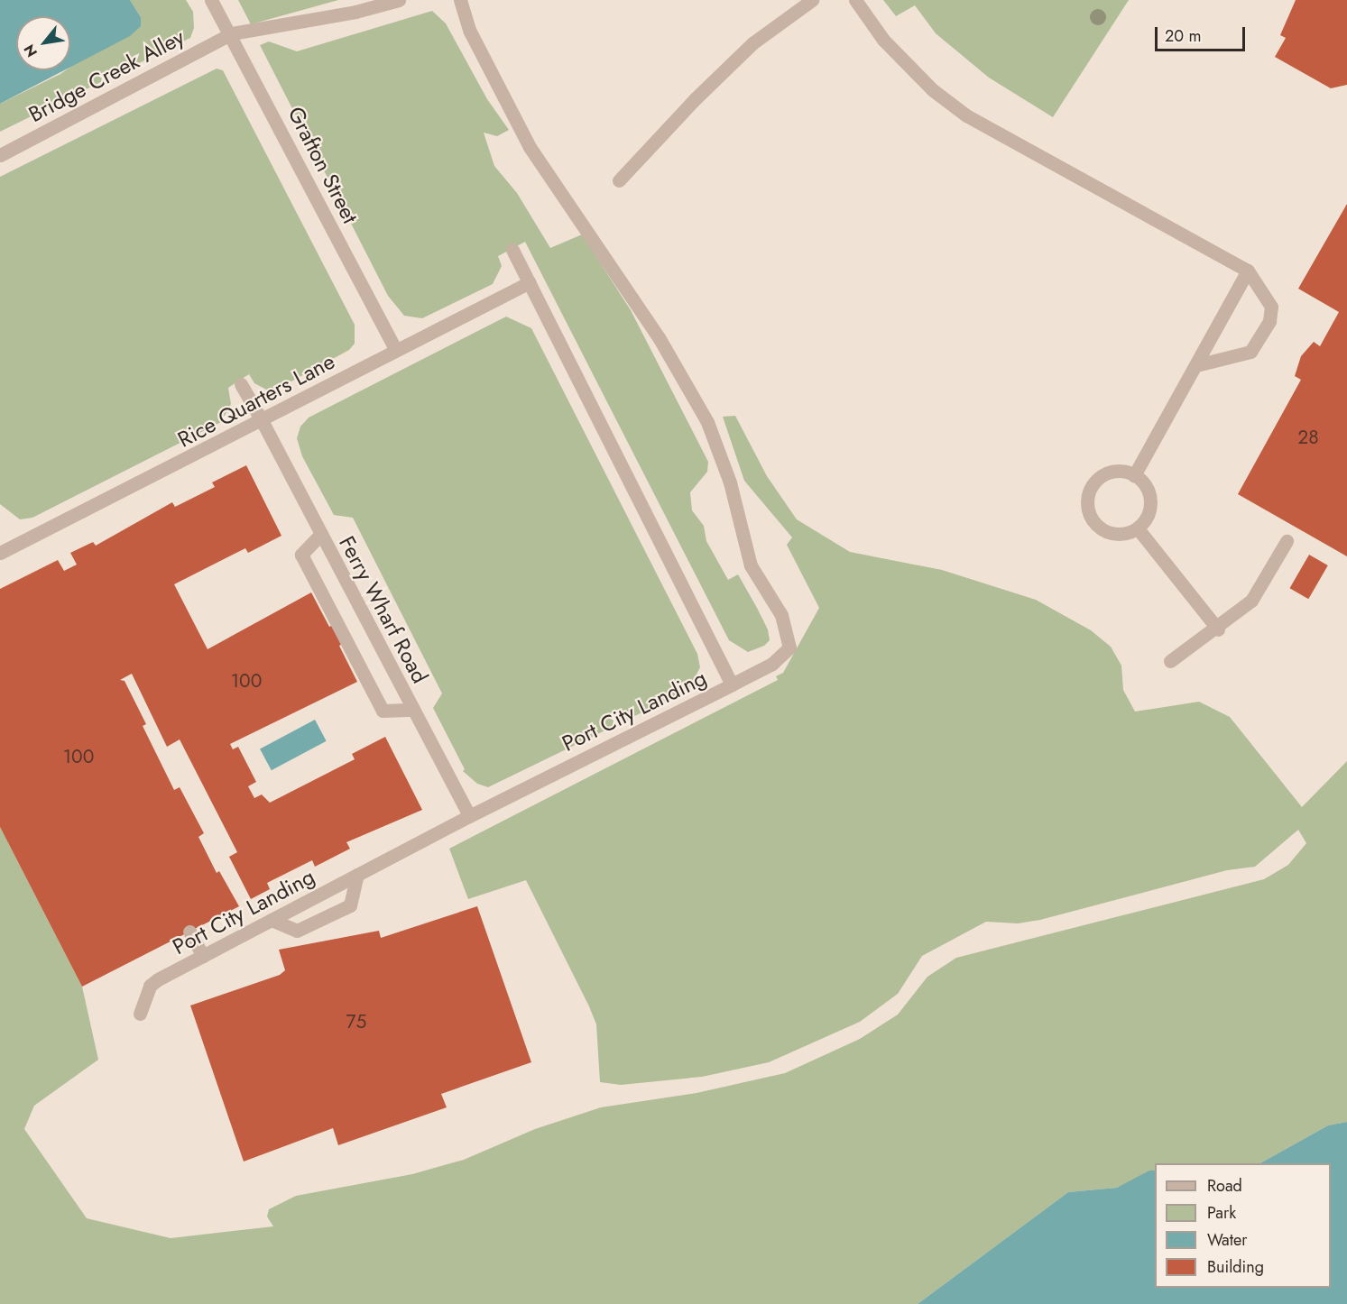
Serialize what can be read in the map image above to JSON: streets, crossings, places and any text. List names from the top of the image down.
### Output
{
  "streets": {
    "street": [
      "Bridge Creek Alley",
      "Grafton Street",
      "Rice Quarters Lane",
      "Ferry Wharf Road",
      "Port City Landing"
    ]
  },
  "crossings": [
    ["Bridge Creek Alley", "Grafton Street"],
    ["Grafton Street", "Rice Quarters Lane"],
    ["Rice Quarters Lane", "Ferry Wharf Road"],
    ["Rice Quarters Lane", "Port City Landing"],
    ["Ferry Wharf Road", "Port City Landing"]
  ],
  "house_numbers": [
    "28",
    "100",
    "100",
    "75"
  ],
  "legend": [
    "Road",
    "Park",
    "Water",
    "Building"
  ],
  "scale_bar": "20 m",
  "north": "bottom left"
}
